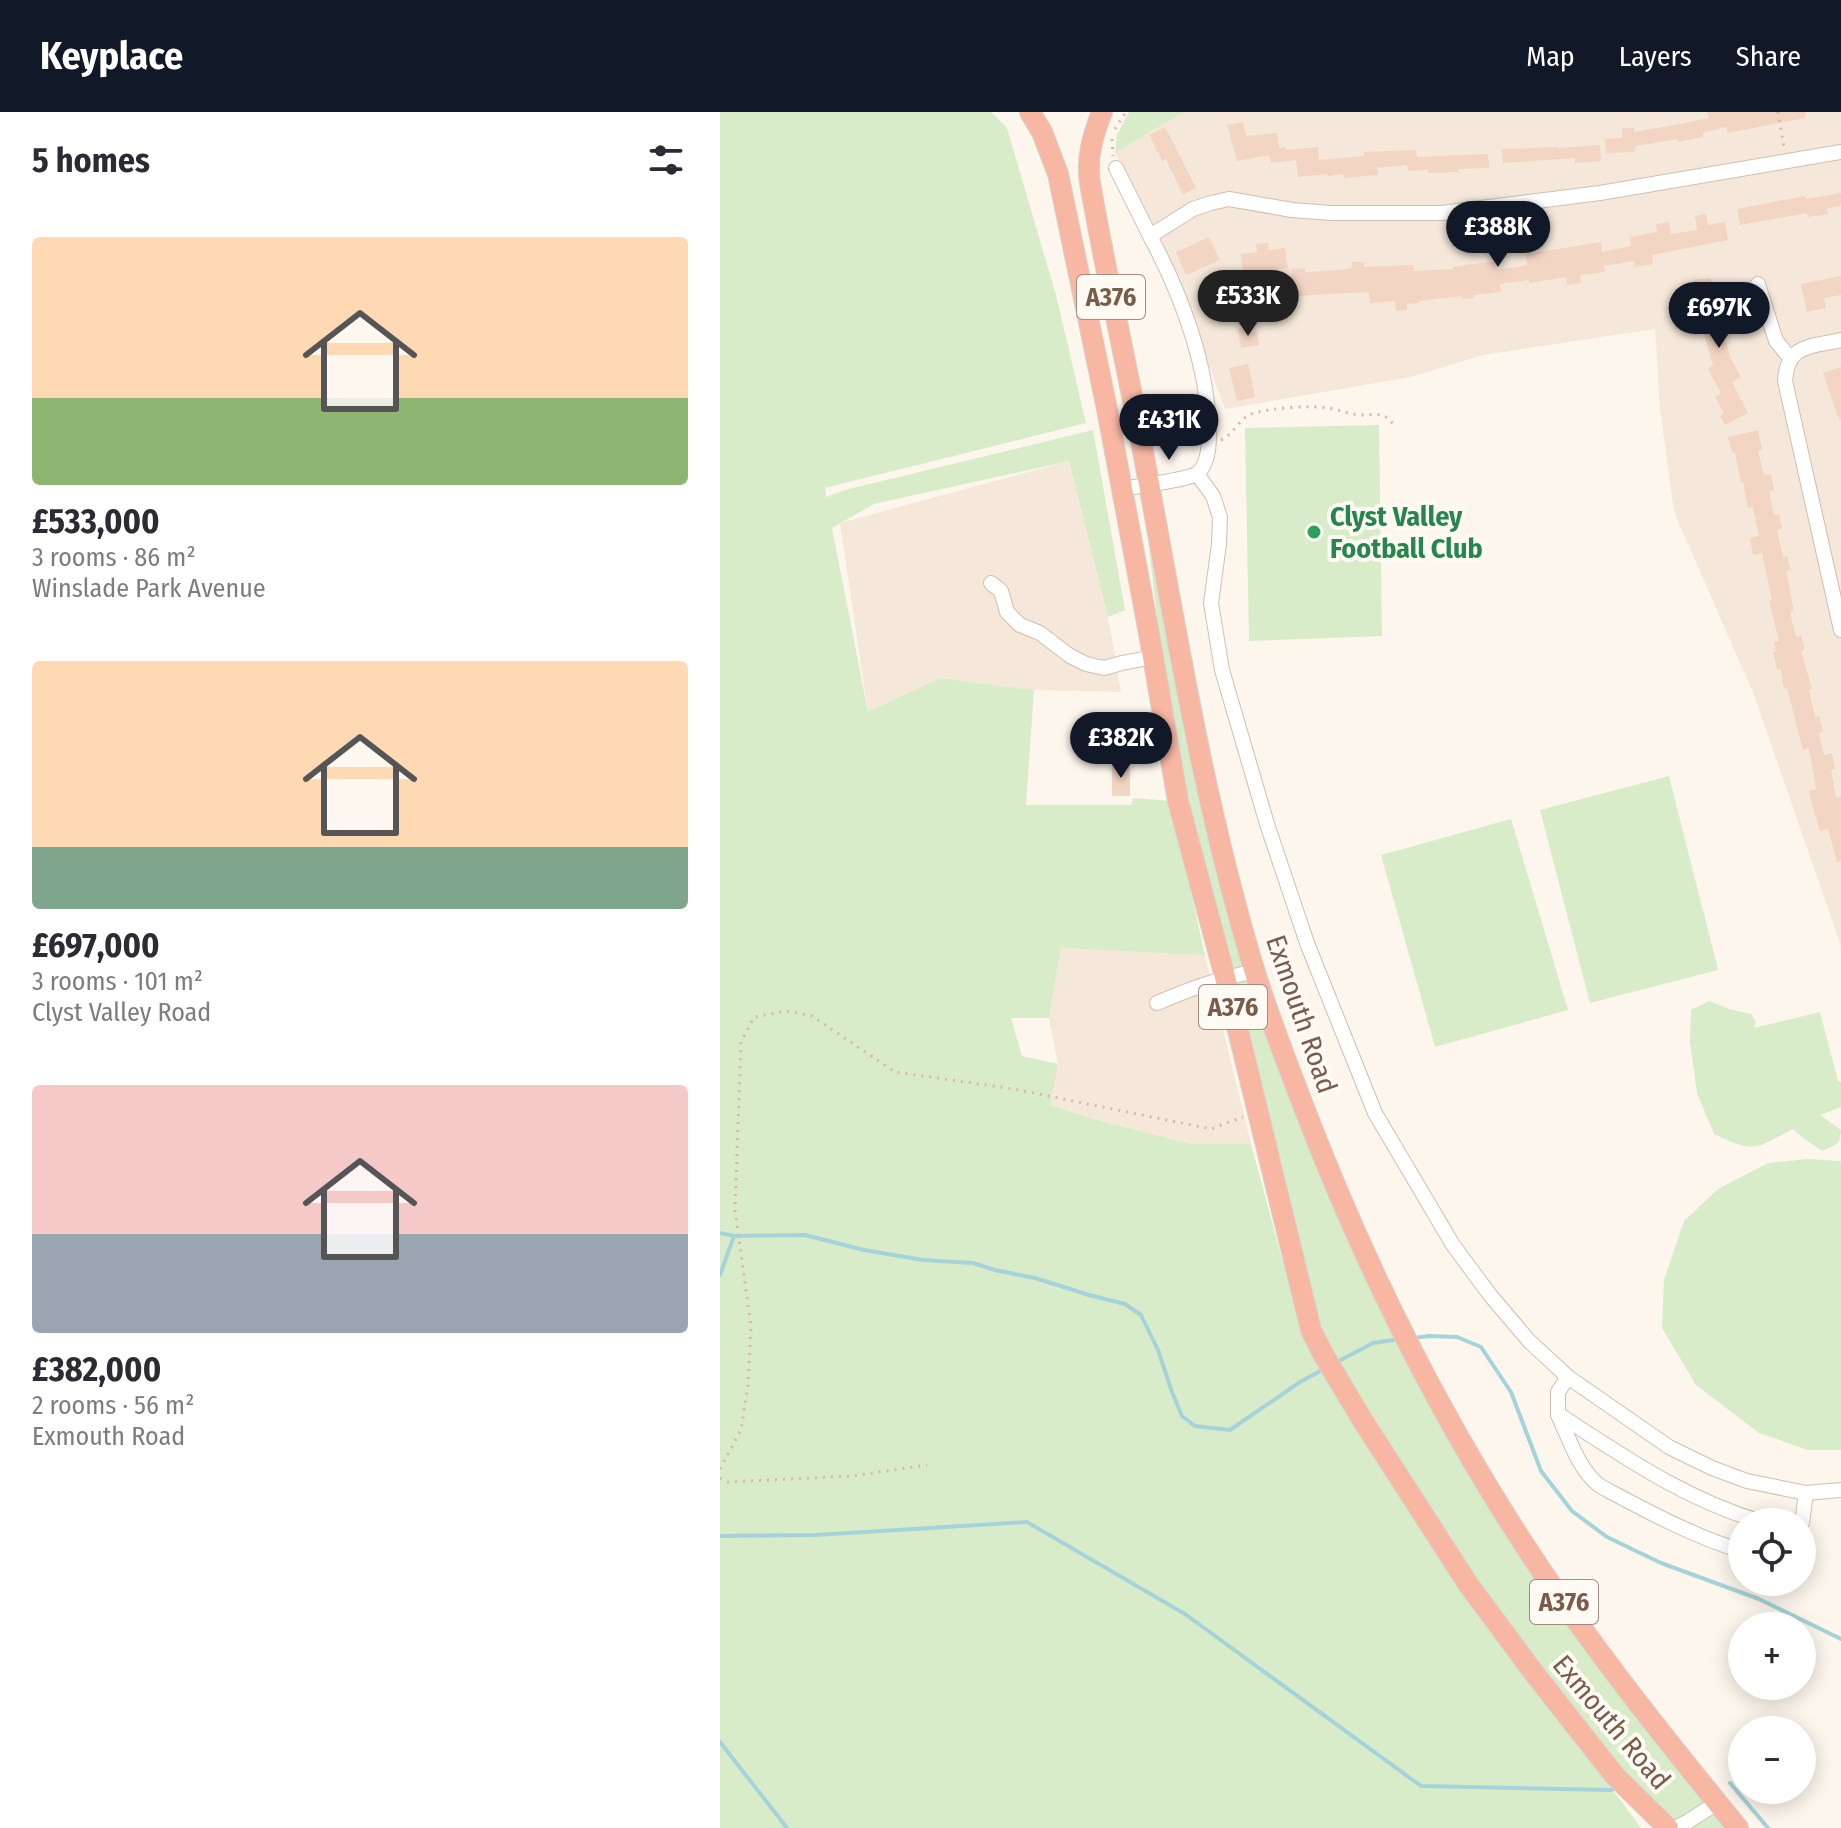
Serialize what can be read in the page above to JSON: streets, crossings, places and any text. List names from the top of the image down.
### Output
{
  "streets": {
    "highway": ["A376", "Exmouth Road"]
  },
  "places": ["Clyst Valley Football Club"],
  "page": {
    "header": "Keyplace",
    "nav": ["Map", "Layers", "Share"],
    "heading": "5 homes",
    "price": [
      "£388K",
      "£533K",
      "£697K",
      "£431K",
      "£382K"
    ],
    "list": [
      {
        "name": "£533,000",
        "note": "3 rooms · 86 m² · Winslade Park Avenue"
      },
      {
        "name": "£697,000",
        "note": "3 rooms · 101 m² · Clyst Valley Road"
      },
      {
        "name": "£382,000",
        "note": "2 rooms · 56 m² · Exmouth Road"
      }
    ],
    "map_buttons": ["+", "−"]
  }
}
